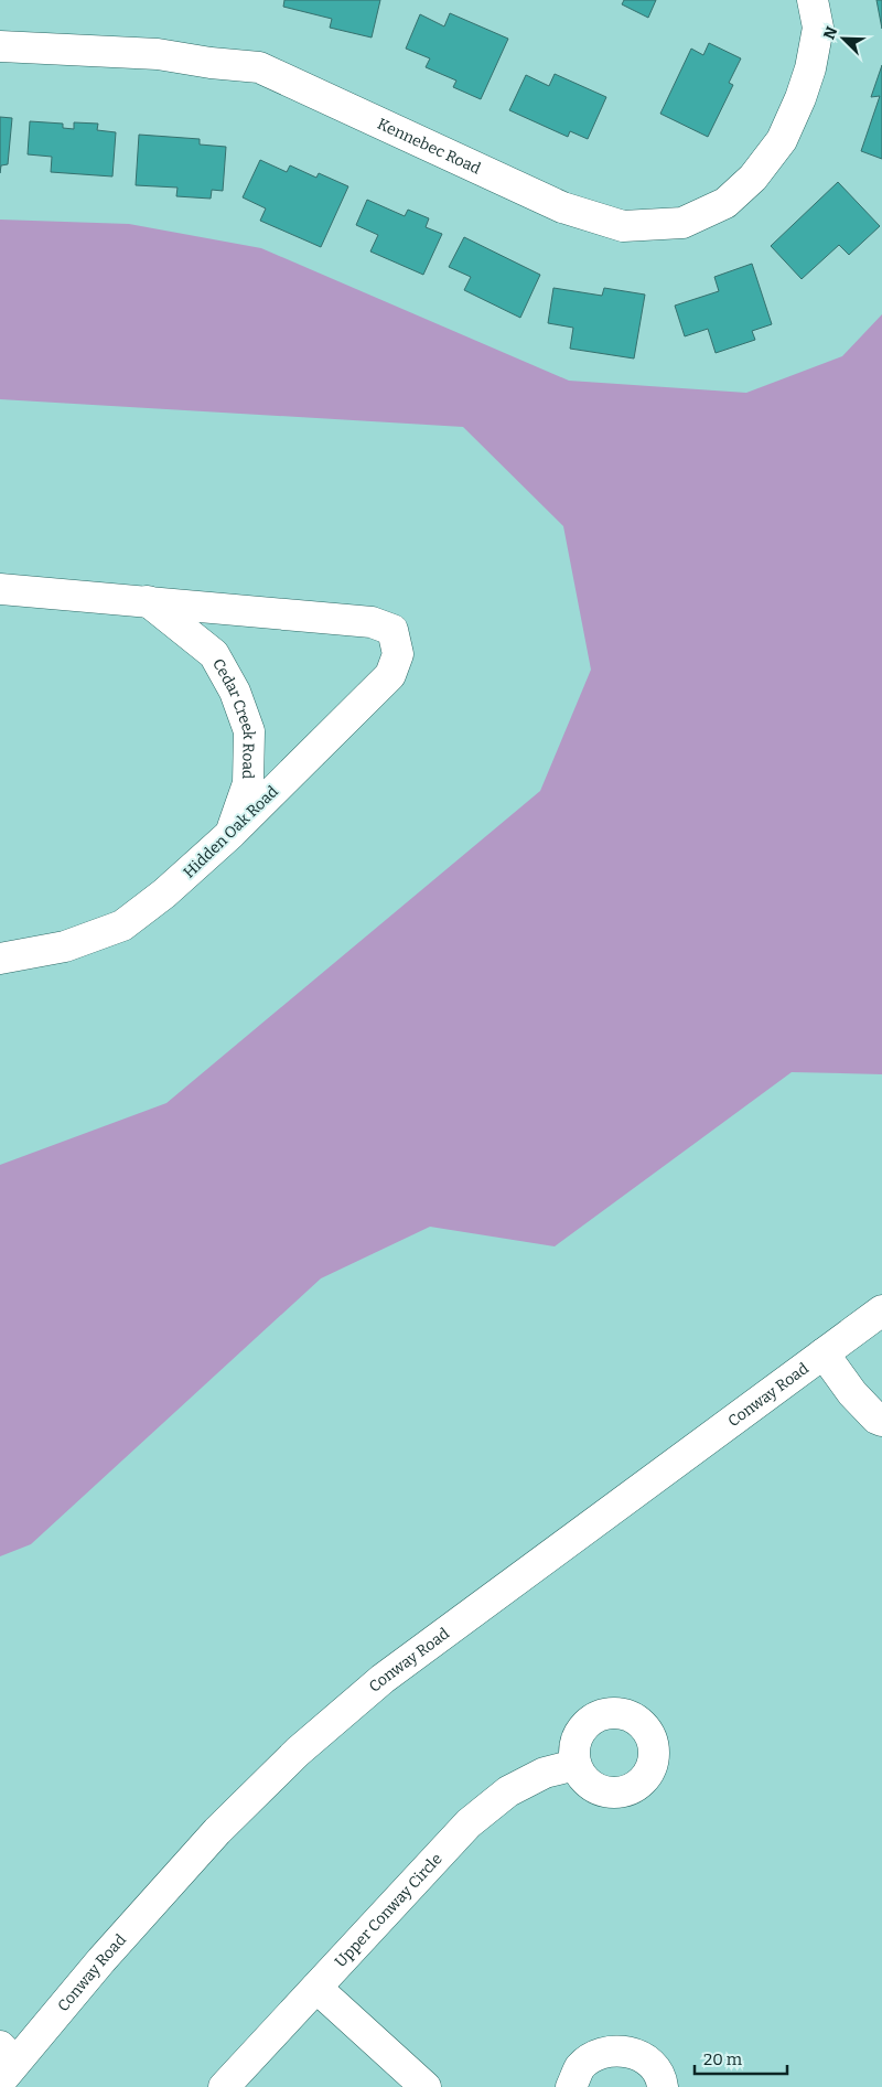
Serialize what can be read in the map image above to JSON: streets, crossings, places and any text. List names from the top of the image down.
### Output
{
  "streets": {
    "street": [
      "Kennebec Road",
      "Cedar Creek Road",
      "Hidden Oak Road",
      "Conway Road",
      "Upper Conway Circle"
    ]
  },
  "crossings": [
    ["Cedar Creek Road", "Hidden Oak Road"]
  ],
  "scale_bar": "20 m",
  "north": "top left"
}
